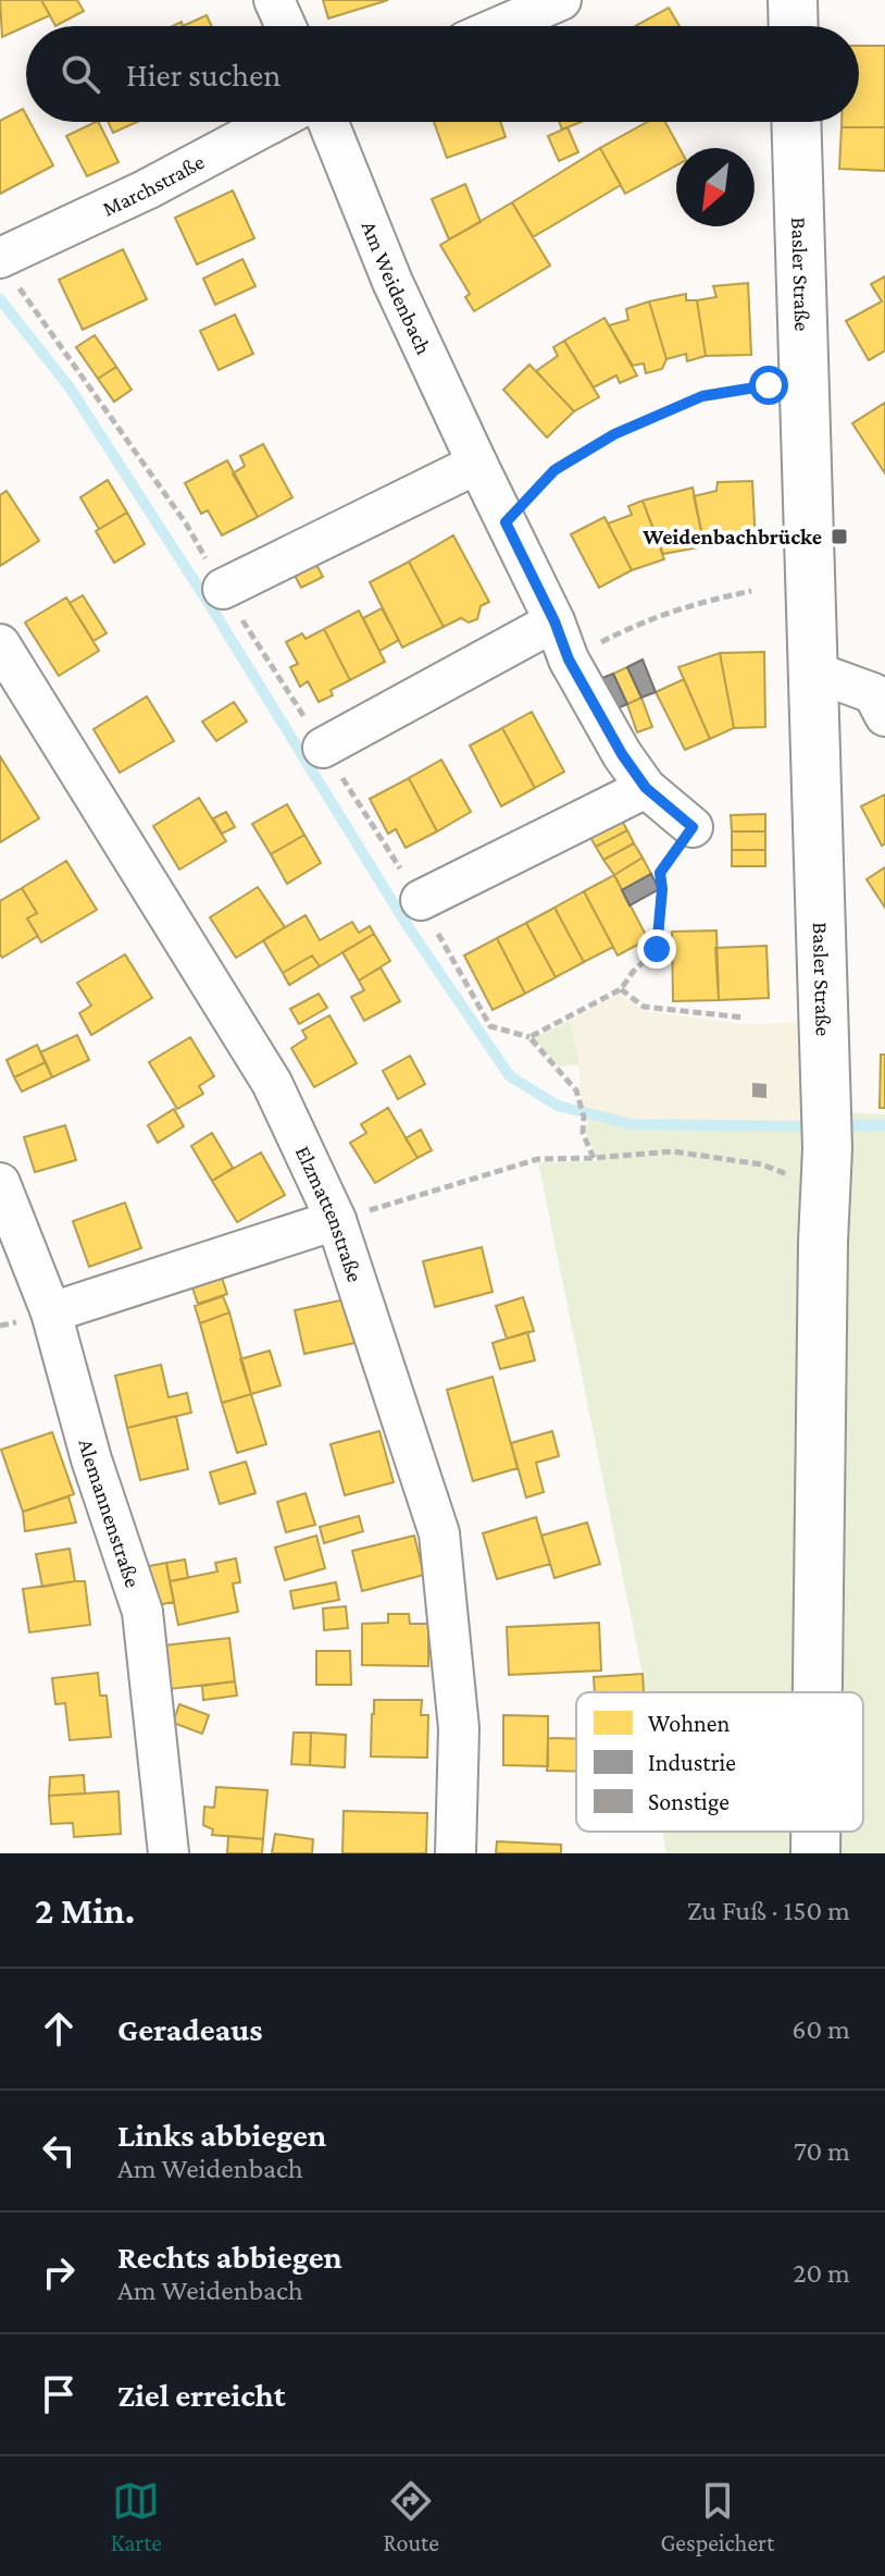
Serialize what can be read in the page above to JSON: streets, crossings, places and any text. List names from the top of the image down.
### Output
{
  "streets": {
    "street": [
      "Marchstraße",
      "Basler Straße",
      "Am Weidenbach",
      "Elzmattenstraße",
      "Alemannenstraße"
    ]
  },
  "places": {
    "transit": ["Weidenbachbrücke"]
  },
  "legend": ["Wohnen", "Industrie", "Sonstige"],
  "north": "bottom left",
  "page": {
    "search": "Hier suchen",
    "heading": ["2 Min.", "Zu Fuß · 150 m"],
    "list": [
      ["Geradeaus", "60 m"],
      ["Links abbiegen", "Am Weidenbach", "70 m"],
      ["Rechts abbiegen", "Am Weidenbach", "20 m"],
      "Ziel erreicht"
    ],
    "nav": ["Karte", "Route", "Gespeichert"]
  }
}
